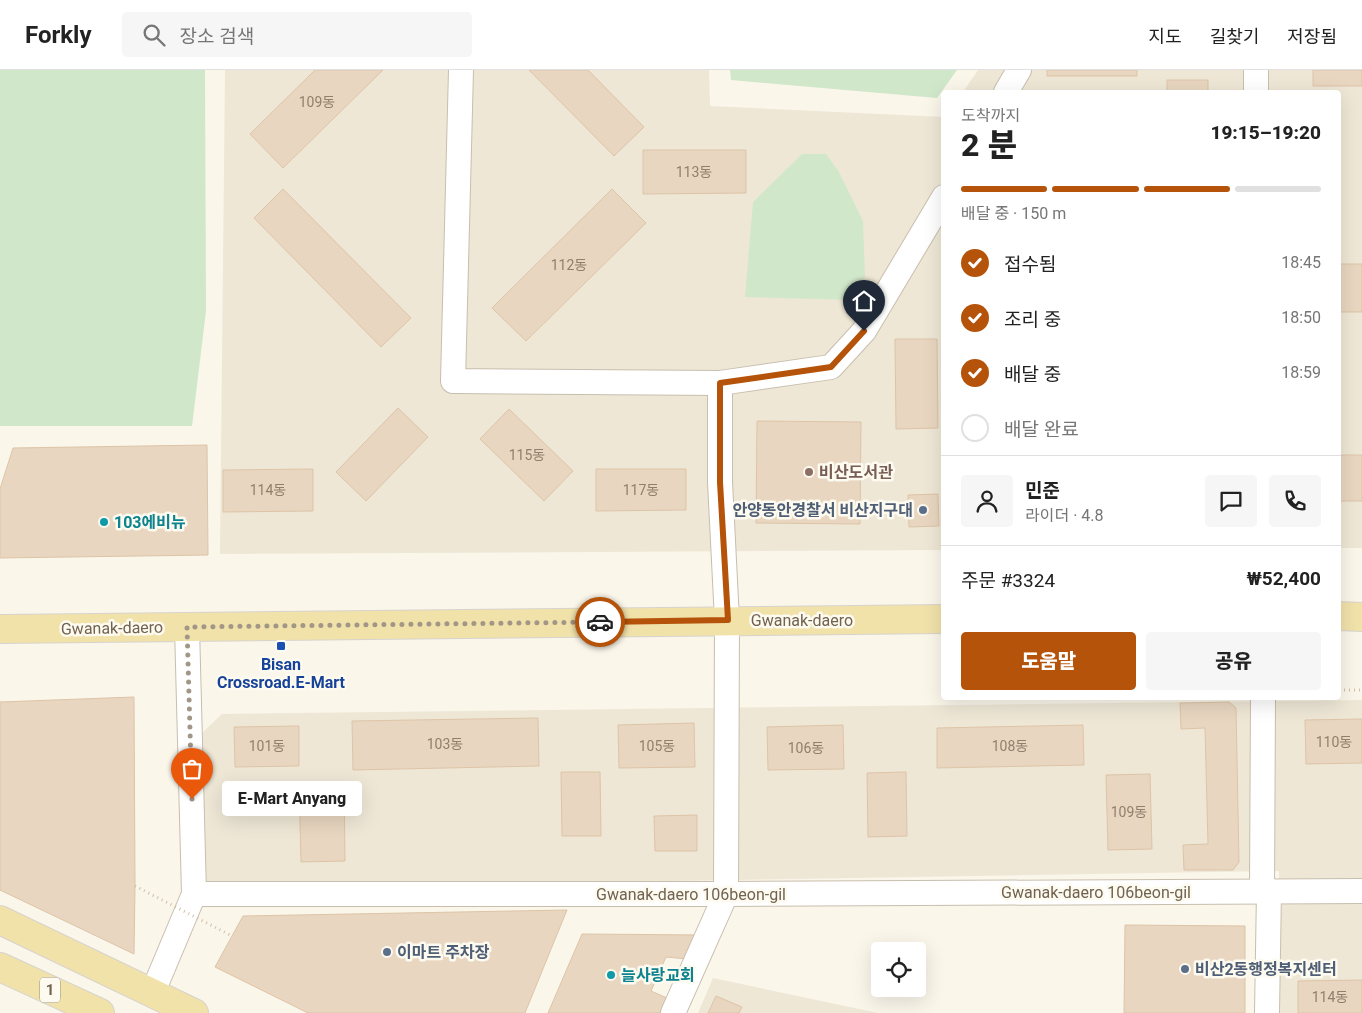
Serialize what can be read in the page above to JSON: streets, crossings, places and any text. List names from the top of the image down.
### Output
{
  "streets": {
    "main road": ["Gwanak-daero", "1"],
    "street": ["Gwanak-daero 106beon-gil"]
  },
  "places": {
    "other": [
      "비산도서관",
      "안양동안경찰서 비산지구대",
      "103에비뉴",
      "E-Mart Anyang",
      "이마트 주차장",
      "비산2동행정복지센터",
      "늘사랑교회"
    ],
    "transit": ["Bisan Crossroad.E-Mart"]
  },
  "house_numbers": [
    "109동",
    "113동",
    "112동",
    "115동",
    "114동",
    "117동",
    "110동",
    "103동",
    "101동",
    "105동",
    "108동",
    "106동",
    "109동",
    "114동"
  ],
  "page": {
    "header": "Forkly",
    "search": "장소 검색",
    "nav": ["지도", "길찾기", "저장됨"],
    "heading": ["2 분", "도착까지", "19:15–19:20"],
    "panel": [
      "민준",
      "라이더 · 4.8",
      "주문 #3324",
      "₩52,400"
    ],
    "bar": "배달 중 · 150 m",
    "list": [
      ["접수됨", "18:45"],
      ["조리 중", "18:50"],
      ["배달 중", "18:59"],
      "배달 완료"
    ],
    "buttons": ["도움말", "공유"],
    "bubble": "E-Mart Anyang"
  }
}
